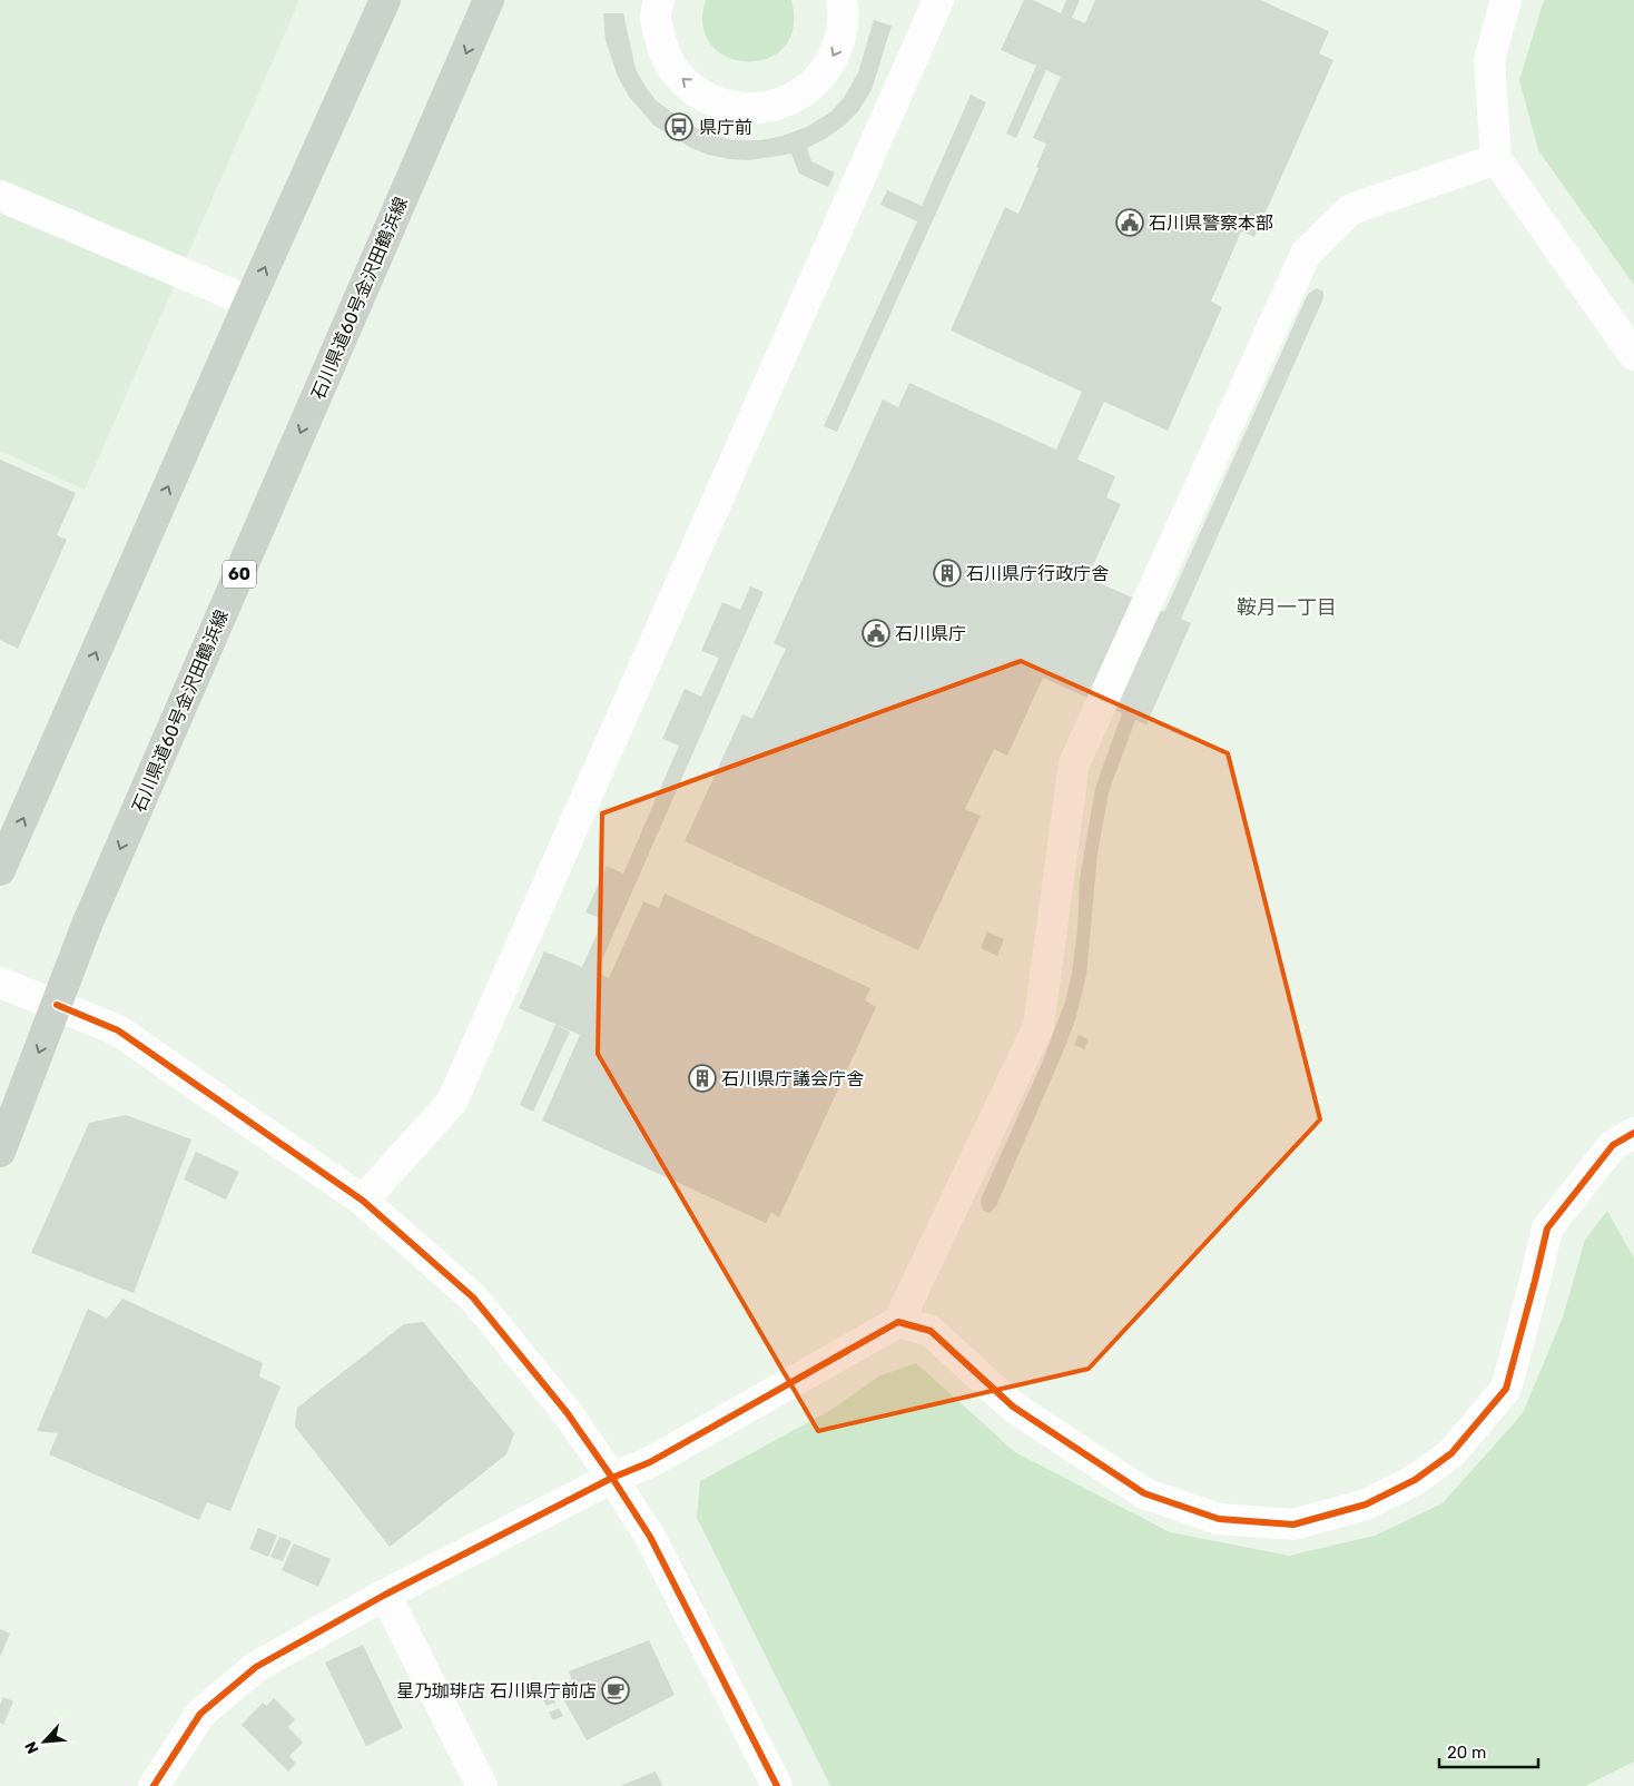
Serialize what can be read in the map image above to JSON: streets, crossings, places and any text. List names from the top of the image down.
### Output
{
  "streets": {
    "main road": ["石川県道60号金沢田鶴浜線", "60"]
  },
  "districts": ["鞍月一丁目"],
  "places": {
    "bus stop": ["県庁前"],
    "public building": ["石川県警察本部", "石川県庁"],
    "building": ["石川県庁行政庁舎", "石川県庁議会庁舎"],
    "cafe": ["星乃珈琲店 石川県庁前店"]
  },
  "scale_bar": "20 m",
  "north": "bottom left"
}
